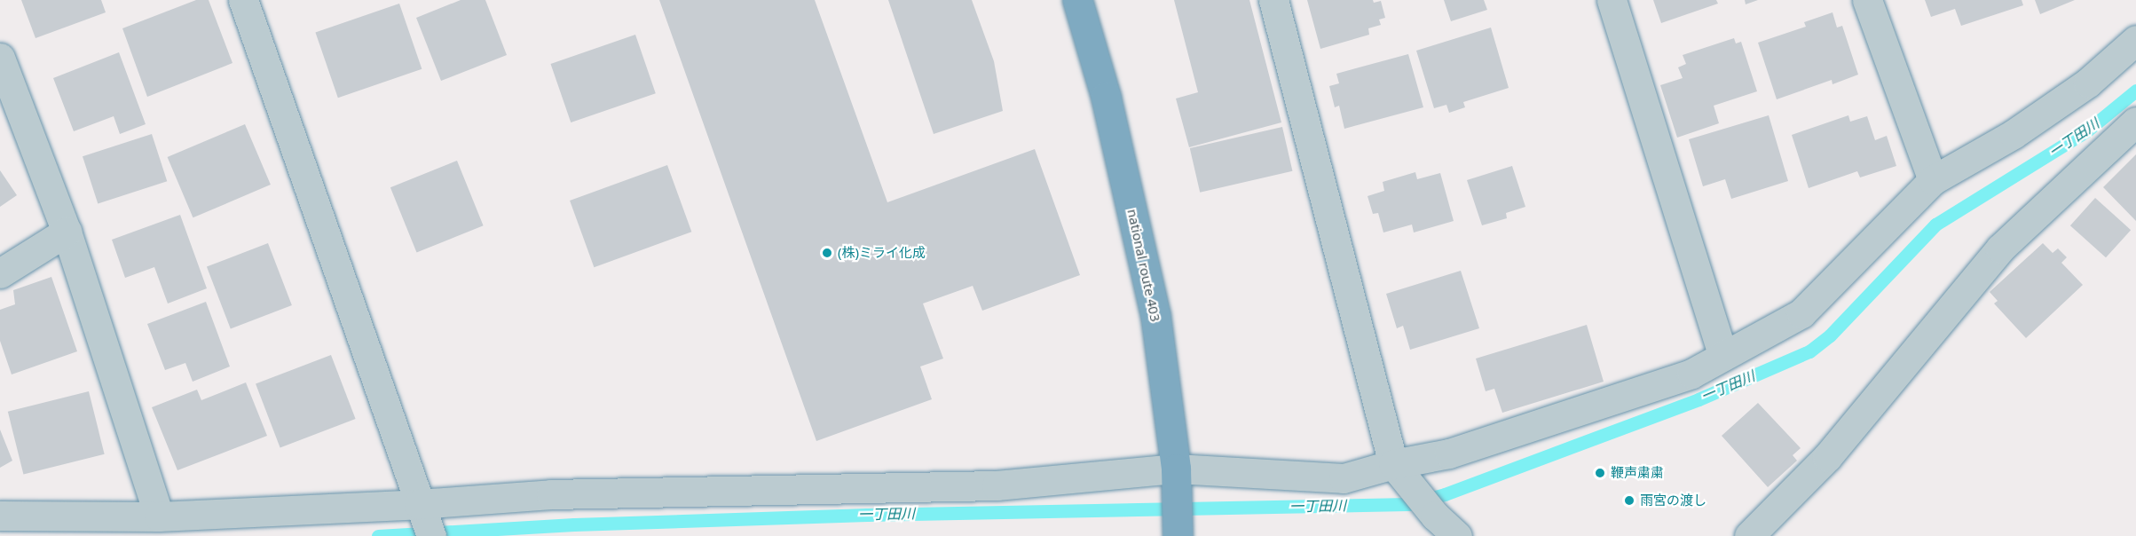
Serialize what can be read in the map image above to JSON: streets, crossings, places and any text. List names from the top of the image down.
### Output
{
  "streets": {
    "highway": ["national route 403"]
  },
  "water": ["一丁田川"],
  "places": ["(株)ミライ化成", "鞭声粛粛", "雨宮の渡し"]
}
